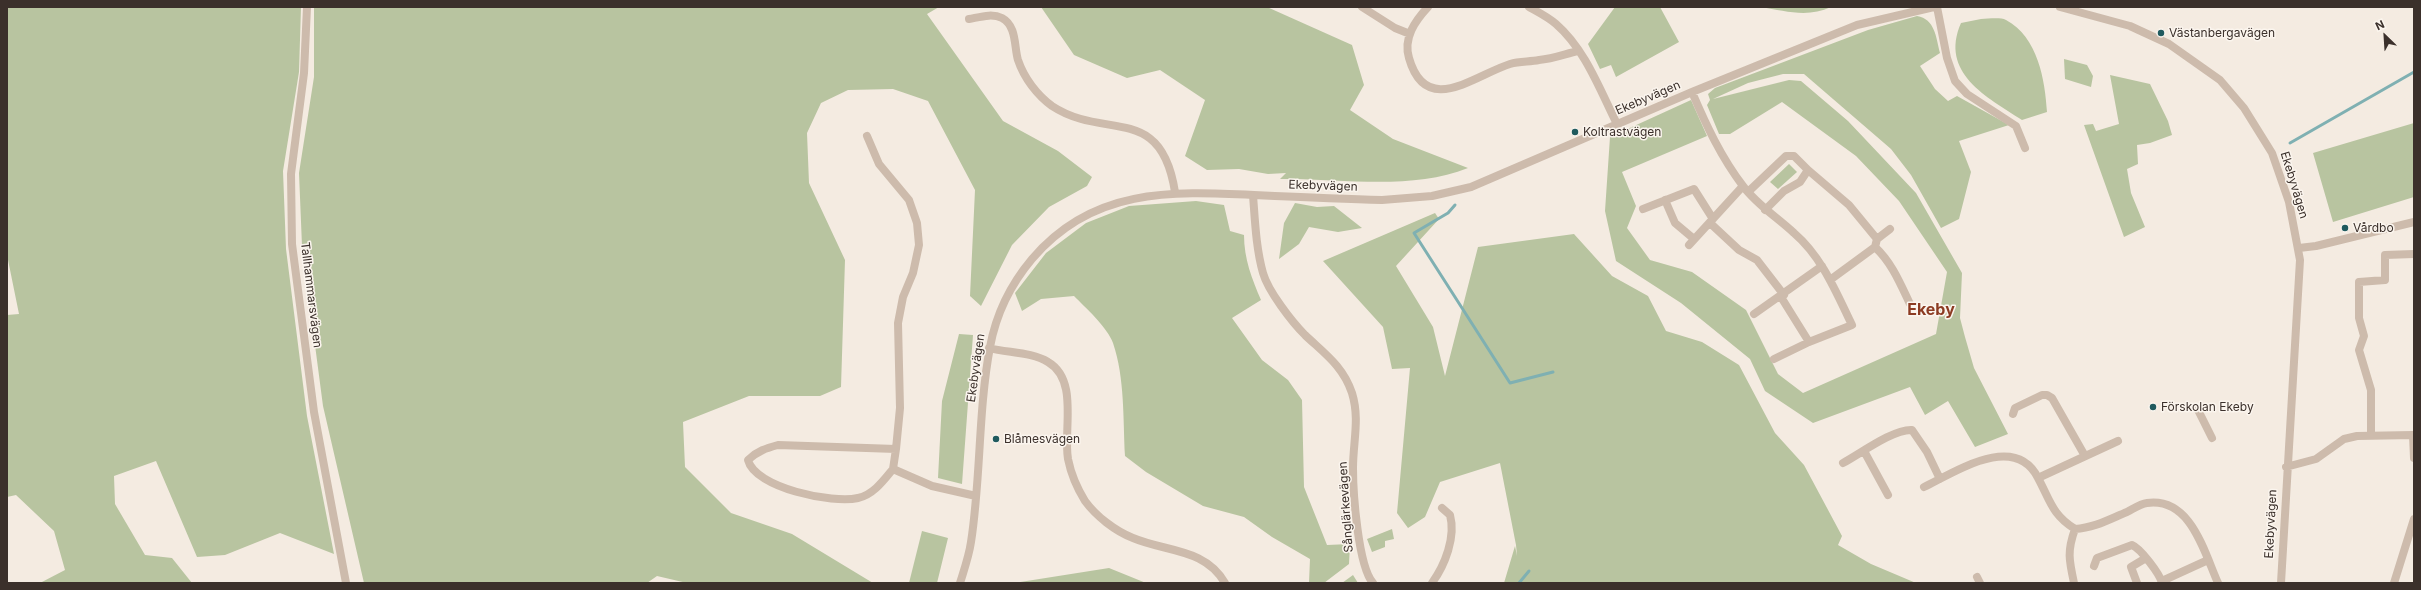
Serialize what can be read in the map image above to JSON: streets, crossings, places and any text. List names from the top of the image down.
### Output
{
  "streets": {
    "street": ["Ekebyvägen", "Tallhammarsvägen", "Sånglärkevägen"]
  },
  "crossings": [
    ["Ekebyvägen", "Sånglärkevägen"]
  ],
  "districts": ["Ekeby"],
  "places": [
    "Västanbergavägen",
    "Koltrastvägen",
    "Vårdbo",
    "Förskolan Ekeby",
    "Blåmesvägen"
  ],
  "north": "top left"
}
